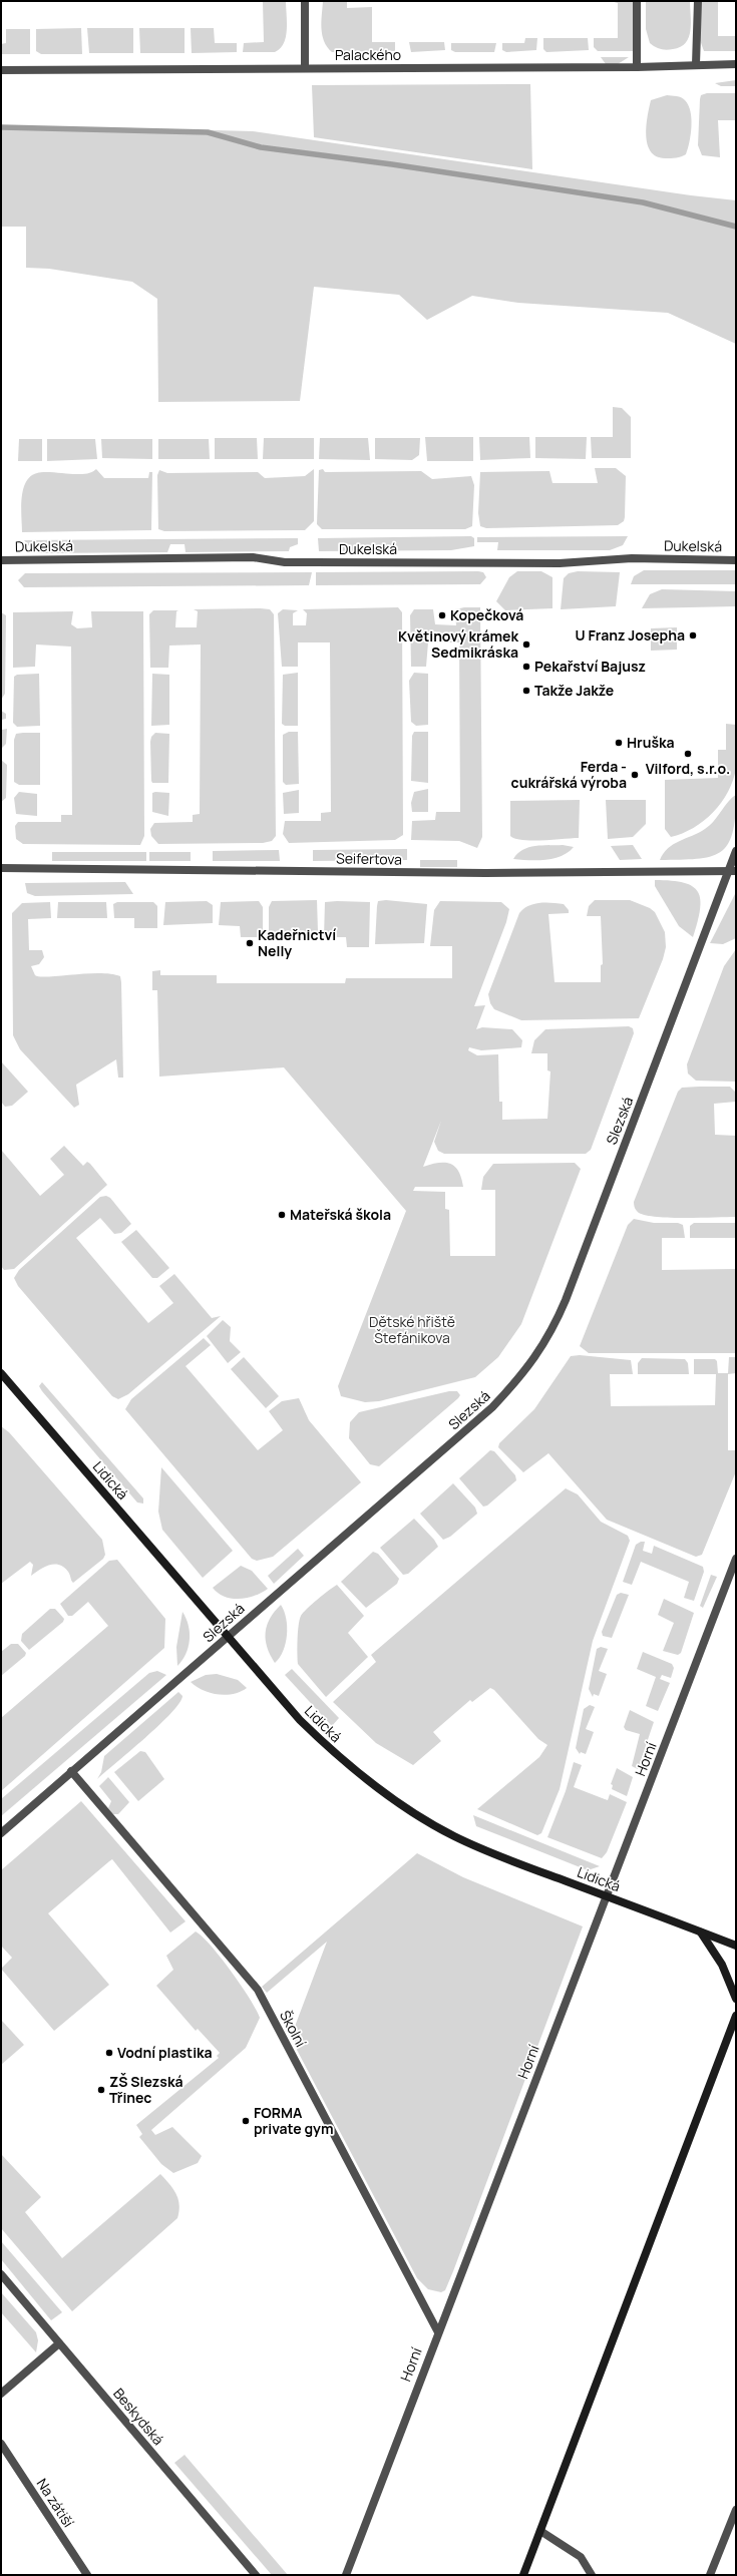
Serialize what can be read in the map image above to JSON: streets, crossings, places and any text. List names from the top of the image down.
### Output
{
  "streets": {
    "street": [
      "Palackého",
      "Dukelská",
      "Seifertova",
      "Slezská",
      "Lidická",
      "Horní",
      "Školní",
      "Beskydská",
      "Na zátiší"
    ]
  },
  "crossings": [
    ["Seifertova", "Slezská"],
    ["Slezská", "Lidická"],
    ["Slezská", "Školní"],
    ["Lidická", "Horní"],
    ["Horní", "Školní"]
  ],
  "parks": ["Dětské hřiště Štefánikova"],
  "places": [
    "Kopečková",
    "U Franz Josepha",
    "Květinový krámek Sedmikráska",
    "Pekařství Bajusz",
    "Takže Jakže",
    "Hruška",
    "Vilford, s.r.o.",
    "Ferda - cukrářská výroba",
    "Kadeřnictví Nelly",
    "Mateřská škola",
    "Vodní plastika",
    "ZŠ Slezská Třinec",
    "FORMA private gym"
  ]
}
